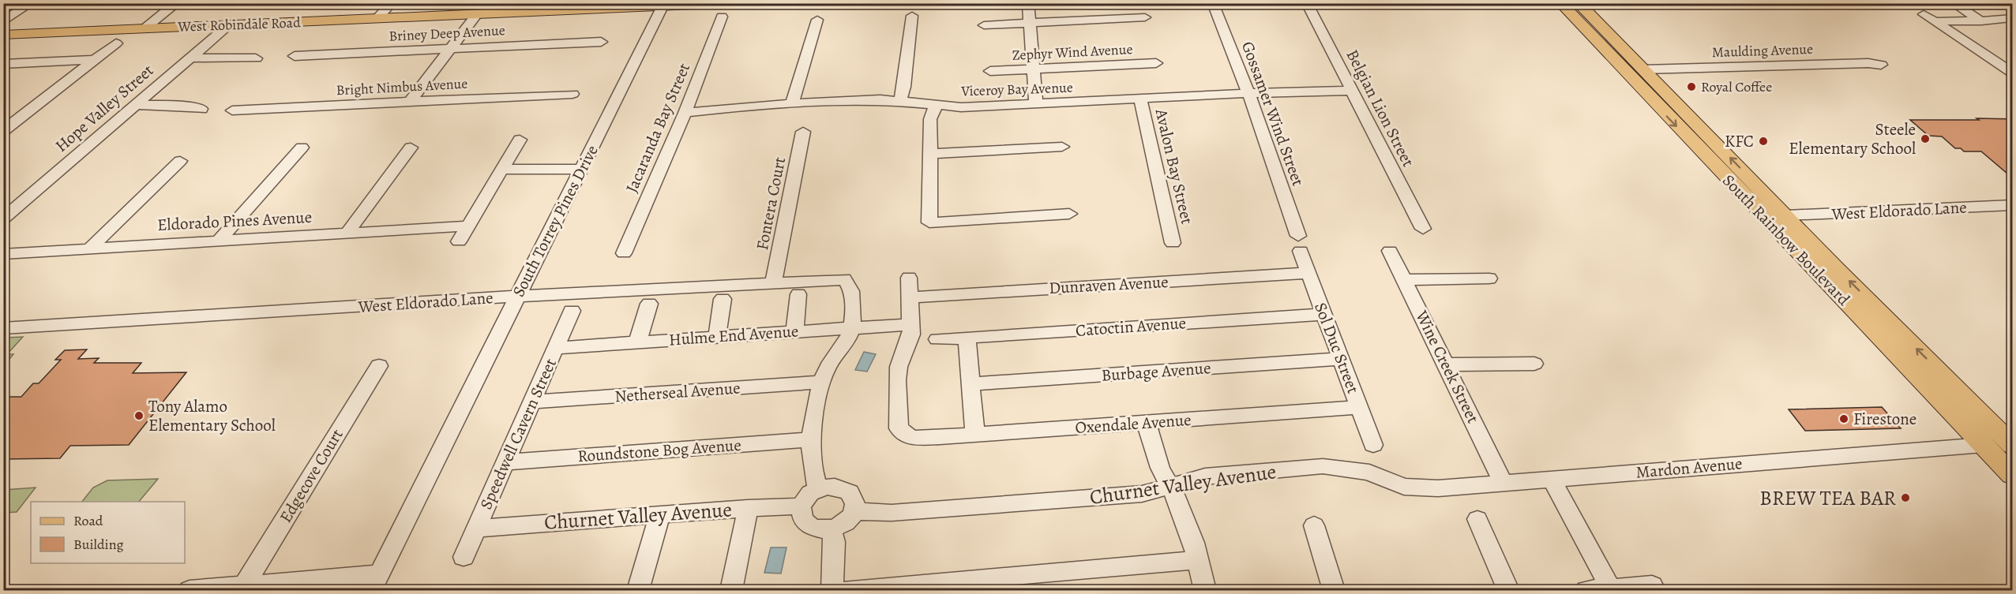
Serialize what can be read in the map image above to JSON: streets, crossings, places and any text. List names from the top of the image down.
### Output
{
  "streets": {
    "main road": ["West Robindale Road", "South Rainbow Boulevard"],
    "street": [
      "Briney Deep Avenue",
      "Maulding Avenue",
      "Zephyr Wind Avenue",
      "Bright Nimbus Avenue",
      "Viceroy Bay Avenue",
      "Hope Valley Street",
      "Belgian Lion Street",
      "Gossamer Wind Street",
      "Jacaranda Bay Street",
      "Avalon Bay Street",
      "Fontera Court",
      "West Eldorado Lane",
      "Eldorado Pines Avenue",
      "South Torrey Pines Drive",
      "Dunraven Avenue",
      "Catoctin Avenue",
      "Hulme End Avenue",
      "Sol Duc Street",
      "Wine Creek Street",
      "Burbage Avenue",
      "Netherseal Avenue",
      "Oxendale Avenue",
      "Speedwell Cavern Street",
      "Roundstone Bog Avenue",
      "Mardon Avenue",
      "Edgecove Court",
      "Churnet Valley Avenue"
    ]
  },
  "crossings": [
    ["West Robindale Road", "Hope Valley Street"],
    ["West Robindale Road", "South Torrey Pines Drive"],
    ["Maulding Avenue", "South Rainbow Boulevard"],
    ["Viceroy Bay Avenue", "Belgian Lion Street"],
    ["Viceroy Bay Avenue", "Gossamer Wind Street"],
    ["Viceroy Bay Avenue", "Jacaranda Bay Street"],
    ["Viceroy Bay Avenue", "Avalon Bay Street"],
    ["Gossamer Wind Street", "Sol Duc Street"],
    ["Fontera Court", "West Eldorado Lane"],
    ["West Eldorado Lane", "South Torrey Pines Drive"],
    ["West Eldorado Lane", "South Rainbow Boulevard"],
    ["West Eldorado Lane", "Hulme End Avenue"],
    ["South Rainbow Boulevard", "Mardon Avenue"],
    ["Dunraven Avenue", "Sol Duc Street"],
    ["Catoctin Avenue", "Sol Duc Street"],
    ["Hulme End Avenue", "Oxendale Avenue"],
    ["Hulme End Avenue", "Speedwell Cavern Street"],
    ["Sol Duc Street", "Burbage Avenue"],
    ["Sol Duc Street", "Oxendale Avenue"],
    ["Wine Creek Street", "Mardon Avenue"],
    ["Netherseal Avenue", "Speedwell Cavern Street"],
    ["Speedwell Cavern Street", "Roundstone Bog Avenue"],
    ["Speedwell Cavern Street", "Churnet Valley Avenue"],
    ["Mardon Avenue", "Churnet Valley Avenue"]
  ],
  "places": [
    "Royal Coffee",
    "Steele Elementary School",
    "KFC",
    "Tony Alamo Elementary School",
    "Firestone",
    "BREW TEA BAR"
  ],
  "legend": ["Road", "Building"]
}
